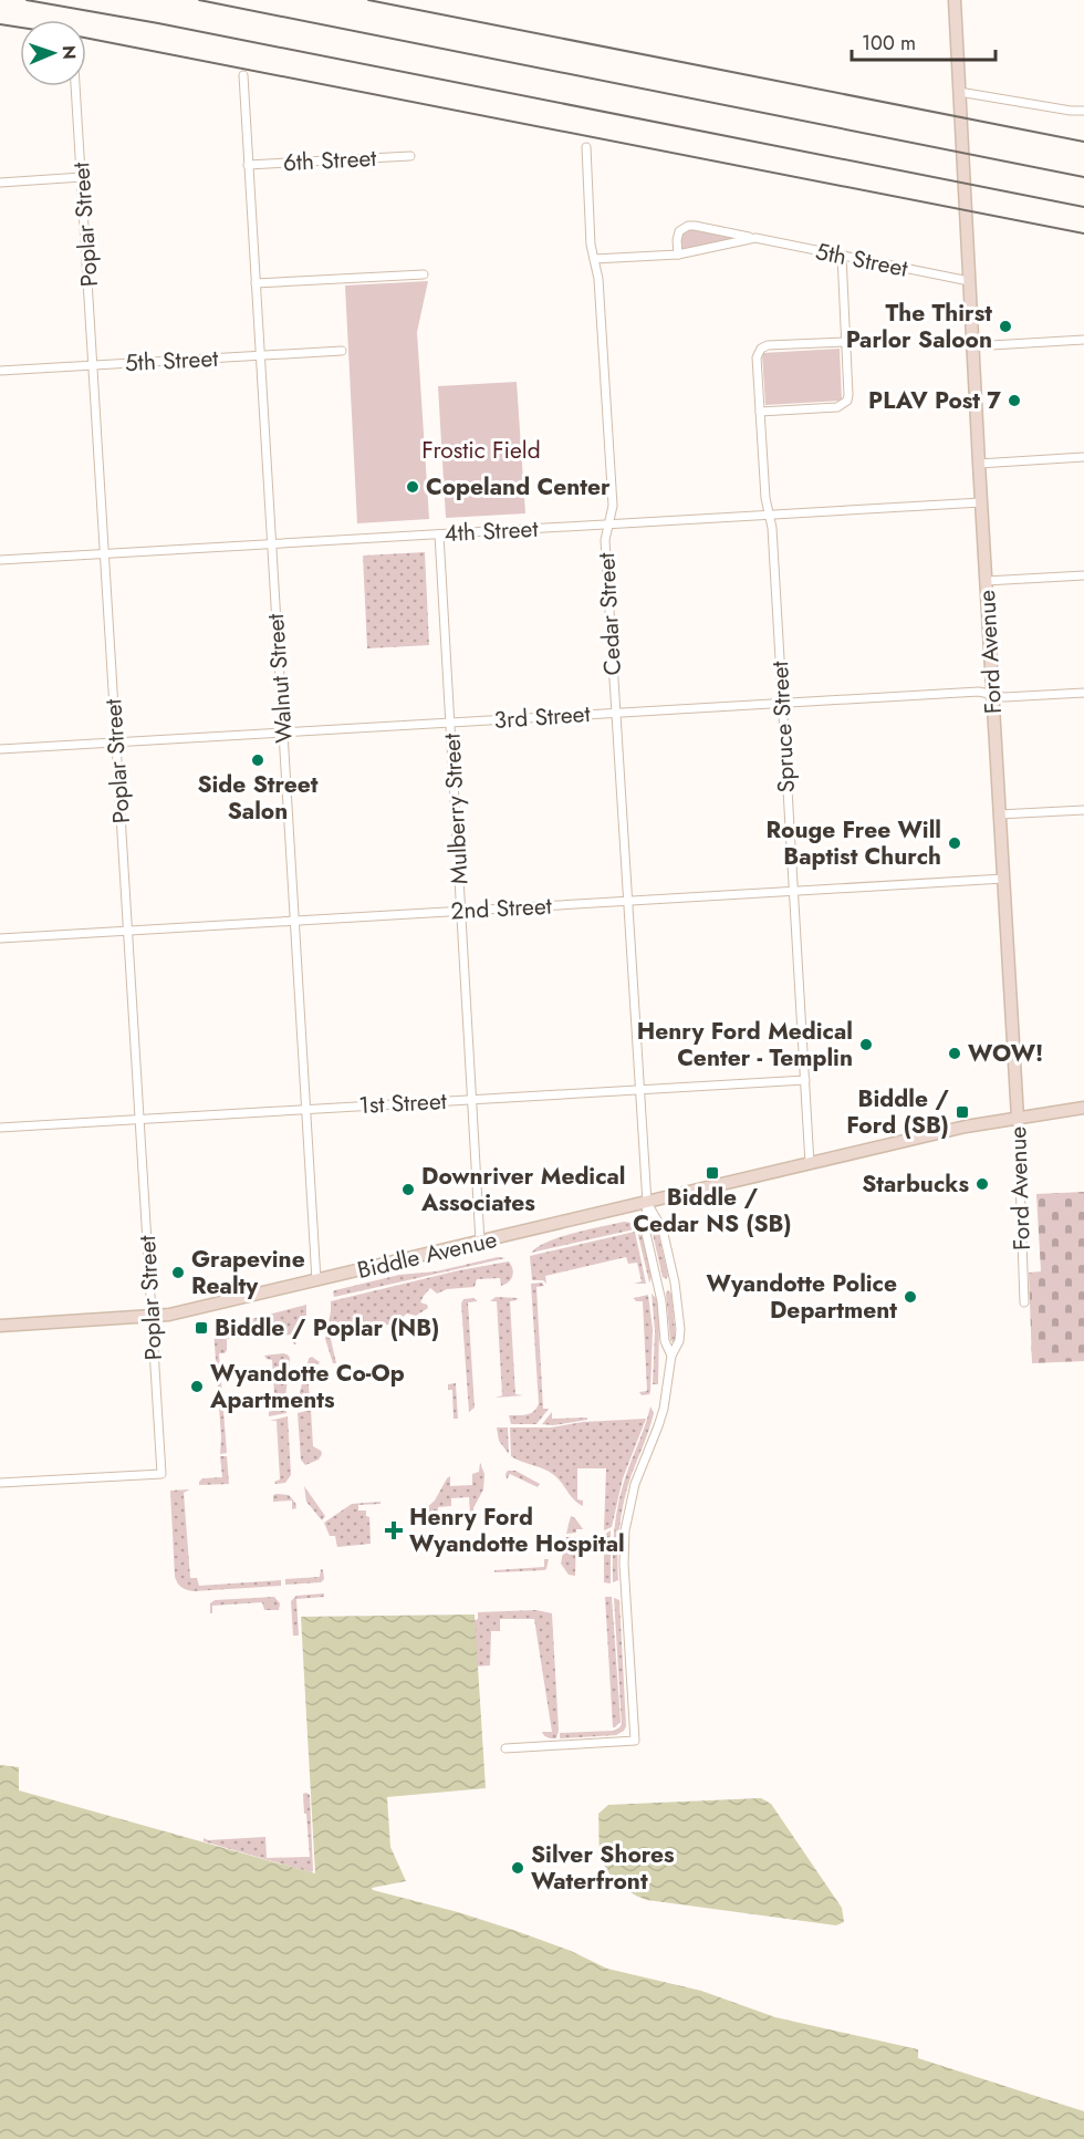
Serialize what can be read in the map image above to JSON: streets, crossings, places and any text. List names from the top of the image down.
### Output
{
  "streets": {
    "main road": ["Ford Avenue", "Biddle Avenue"],
    "street": [
      "6th Street",
      "Poplar Street",
      "5th Street",
      "4th Street",
      "Cedar Street",
      "Walnut Street",
      "3rd Street",
      "Spruce Street",
      "Mulberry Street",
      "2nd Street",
      "1st Street"
    ]
  },
  "crossings": [
    ["6th Street", "Walnut Street"],
    ["Poplar Street", "5th Street"],
    ["Poplar Street", "4th Street"],
    ["Poplar Street", "3rd Street"],
    ["Poplar Street", "2nd Street"],
    ["Poplar Street", "1st Street"],
    ["Poplar Street", "Biddle Avenue"],
    ["5th Street", "Cedar Street"],
    ["5th Street", "Ford Avenue"],
    ["5th Street", "Walnut Street"],
    ["4th Street", "Cedar Street"],
    ["4th Street", "Ford Avenue"],
    ["4th Street", "Walnut Street"],
    ["4th Street", "Spruce Street"],
    ["4th Street", "Mulberry Street"],
    ["Cedar Street", "3rd Street"],
    ["Cedar Street", "2nd Street"],
    ["Cedar Street", "1st Street"],
    ["Cedar Street", "Biddle Avenue"],
    ["Ford Avenue", "3rd Street"],
    ["Ford Avenue", "2nd Street"],
    ["Ford Avenue", "Biddle Avenue"],
    ["Walnut Street", "3rd Street"],
    ["Walnut Street", "2nd Street"],
    ["Walnut Street", "1st Street"],
    ["Walnut Street", "Biddle Avenue"],
    ["3rd Street", "Spruce Street"],
    ["3rd Street", "Mulberry Street"],
    ["Spruce Street", "2nd Street"],
    ["Spruce Street", "1st Street"],
    ["Spruce Street", "Biddle Avenue"],
    ["Mulberry Street", "2nd Street"],
    ["Mulberry Street", "1st Street"],
    ["Mulberry Street", "Biddle Avenue"]
  ],
  "parks": ["Frostic Field"],
  "places": {
    "other": [
      "The Thirst Parlor Saloon",
      "PLAV Post 7",
      "Copeland Center",
      "Side Street Salon",
      "Rouge Free Will Baptist Church",
      "Henry Ford Medical Center - Templin",
      "WOW!",
      "Starbucks",
      "Downriver Medical Associates",
      "Grapevine Realty",
      "Wyandotte Police Department",
      "Wyandotte Co-Op Apartments",
      "Silver Shores Waterfront"
    ],
    "transit": ["Biddle / Ford (SB)", "Biddle / Cedar NS (SB)", "Biddle / Poplar (NB)"],
    "health": ["Henry Ford Wyandotte Hospital"]
  },
  "scale_bar": "100 m",
  "north": "right"
}
